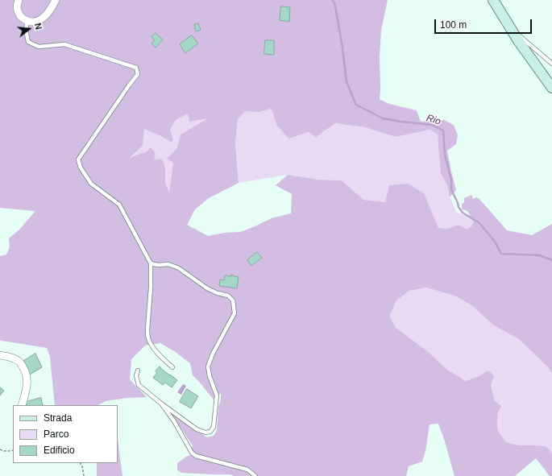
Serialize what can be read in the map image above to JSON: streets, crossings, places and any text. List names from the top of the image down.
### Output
{
  "water": ["Rio"],
  "legend": ["Strada", "Parco", "Edificio"],
  "scale_bar": "100 m",
  "north": "right"
}
